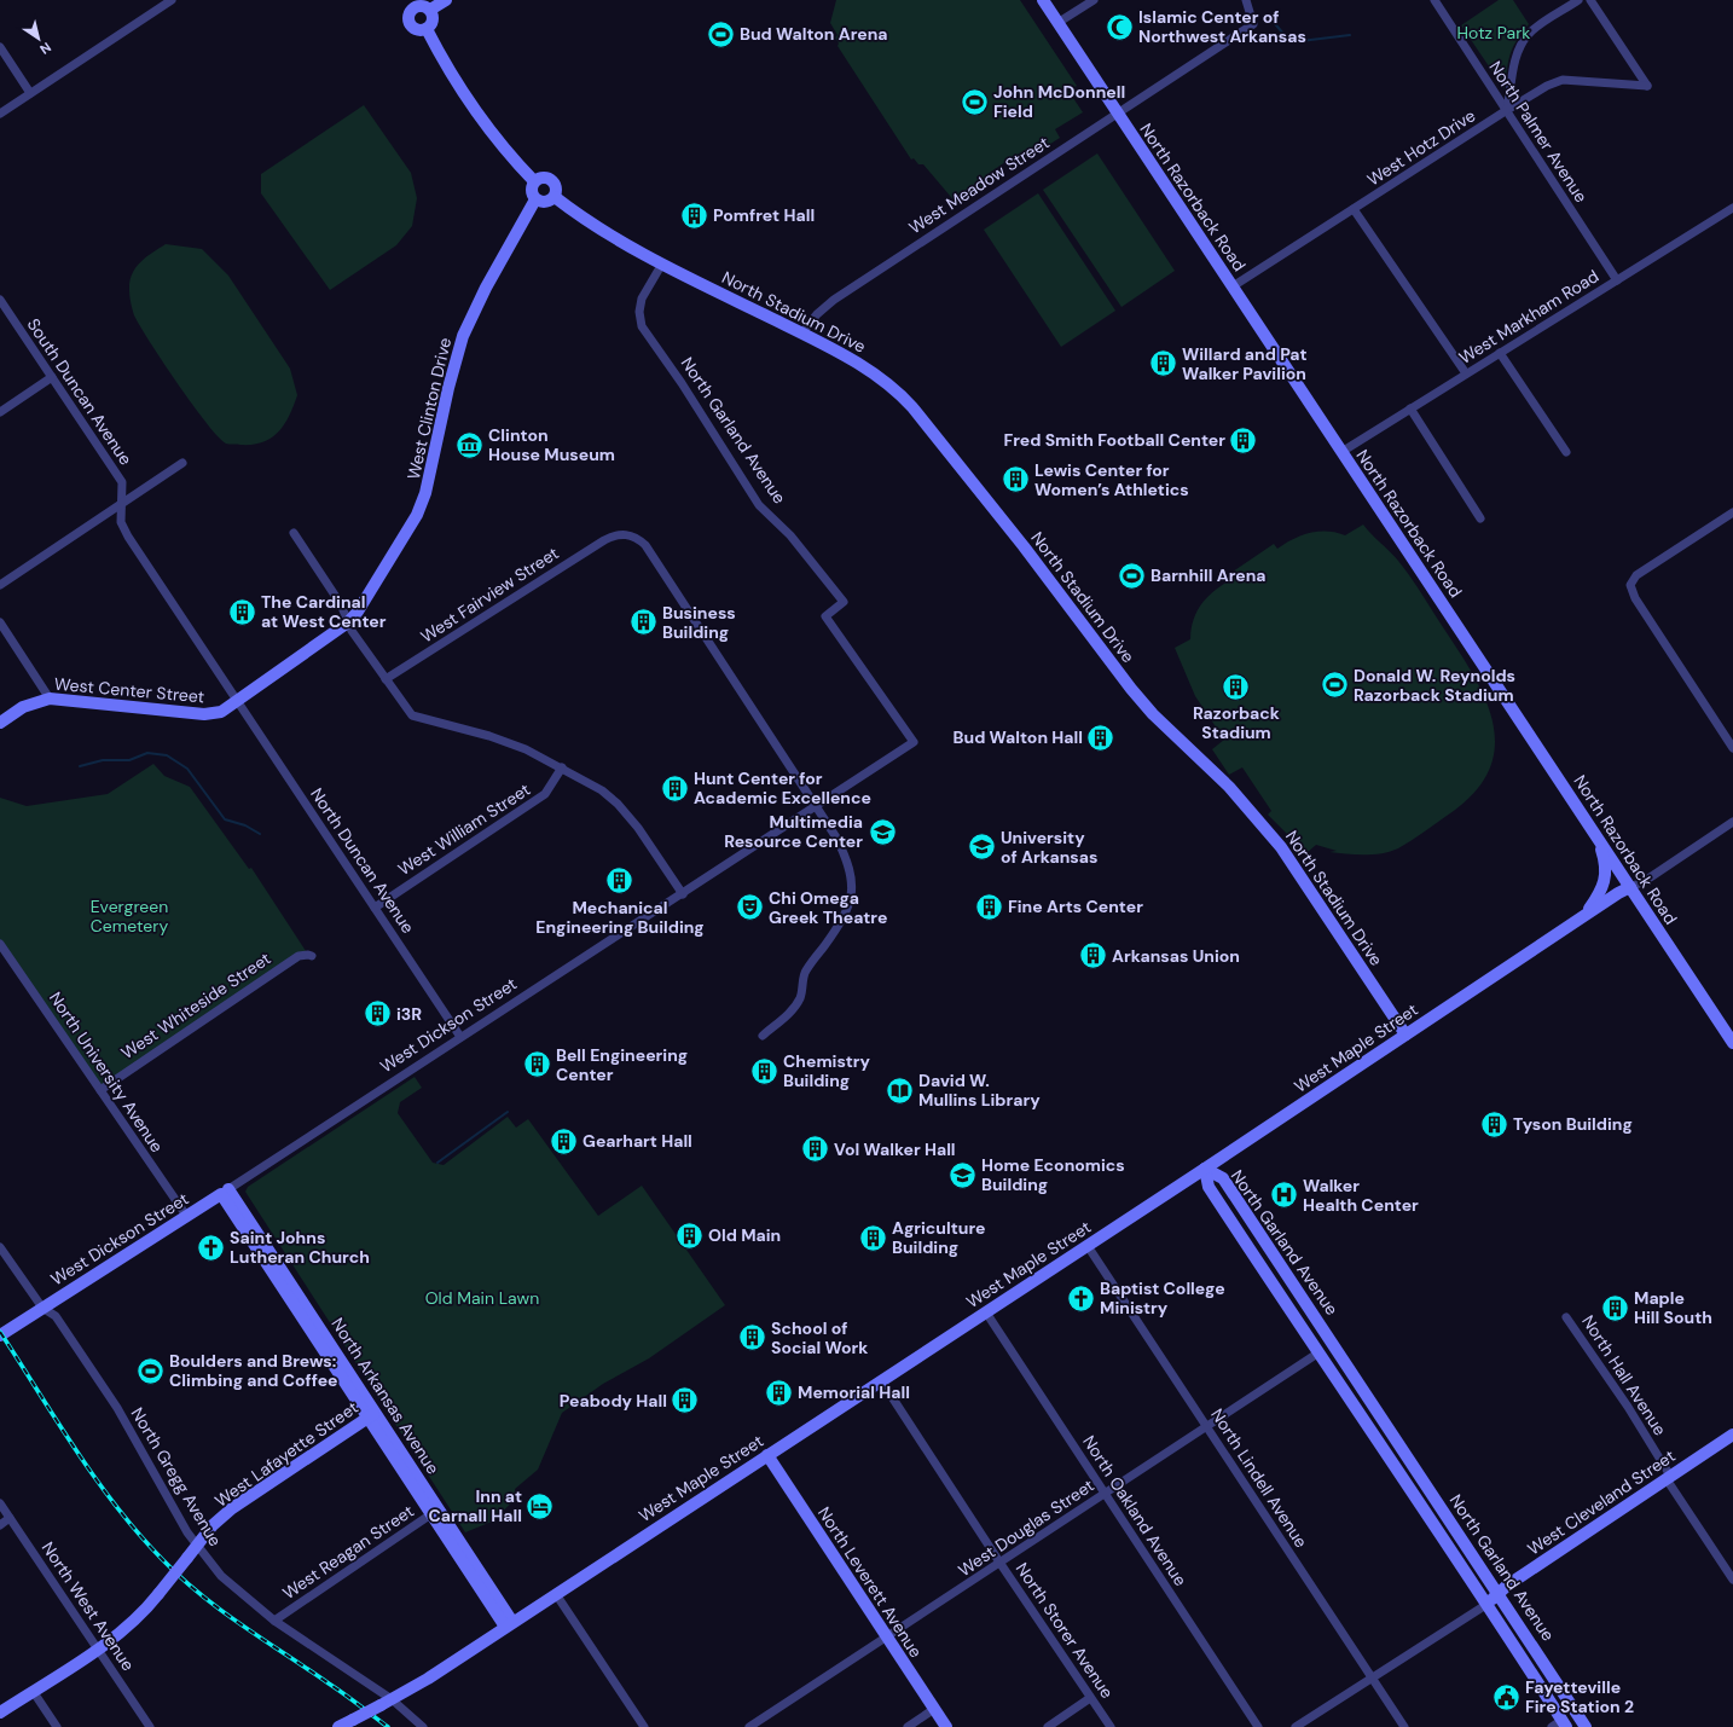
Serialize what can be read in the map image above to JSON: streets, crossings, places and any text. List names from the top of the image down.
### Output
{
  "streets": {
    "street": [
      "North Palmer Avenue",
      "West Hotz Drive",
      "West Meadow Street",
      "North Razorback Road",
      "North Stadium Drive",
      "West Markham Road",
      "South Duncan Avenue",
      "West Clinton Drive",
      "North Garland Avenue",
      "West Fairview Street",
      "West Center Street",
      "West William Street",
      "North Duncan Avenue",
      "West Whiteside Street",
      "West Dickson Street",
      "West Maple Street",
      "North University Avenue",
      "North Hall Avenue",
      "North Arkansas Avenue",
      "West Lafayette Street",
      "North Gregg Avenue",
      "North Lindell Avenue",
      "West Cleveland Street",
      "North Oakland Avenue",
      "West Douglas Street",
      "West Reagan Street",
      "North Leverett Avenue",
      "North West Avenue",
      "North Storer Avenue"
    ]
  },
  "crossings": [
    ["North Palmer Avenue", "West Hotz Drive"],
    ["North Palmer Avenue", "West Markham Road"],
    ["West Hotz Drive", "North Razorback Road"],
    ["West Meadow Street", "North Razorback Road"],
    ["West Meadow Street", "North Stadium Drive"],
    ["North Razorback Road", "West Markham Road"],
    ["North Razorback Road", "West Maple Street"],
    ["North Stadium Drive", "West Clinton Drive"],
    ["North Stadium Drive", "North Garland Avenue"],
    ["North Stadium Drive", "West Maple Street"],
    ["South Duncan Avenue", "West Center Street"],
    ["South Duncan Avenue", "North Duncan Avenue"],
    ["West Clinton Drive", "West Center Street"],
    ["North Garland Avenue", "West Dickson Street"],
    ["North Garland Avenue", "West Maple Street"],
    ["North Garland Avenue", "West Cleveland Street"],
    ["North Garland Avenue", "West Douglas Street"],
    ["West Fairview Street", "West Dickson Street"],
    ["West Center Street", "North Duncan Avenue"],
    ["West William Street", "North Duncan Avenue"],
    ["North Duncan Avenue", "West Dickson Street"],
    ["West Whiteside Street", "North University Avenue"],
    ["West Dickson Street", "North University Avenue"],
    ["West Dickson Street", "North Arkansas Avenue"],
    ["West Dickson Street", "North Gregg Avenue"],
    ["West Maple Street", "North Arkansas Avenue"],
    ["West Maple Street", "North Gregg Avenue"],
    ["West Maple Street", "North Lindell Avenue"],
    ["West Maple Street", "North Oakland Avenue"],
    ["West Maple Street", "North Leverett Avenue"],
    ["West Maple Street", "North Storer Avenue"],
    ["North Hall Avenue", "West Cleveland Street"],
    ["North Arkansas Avenue", "West Lafayette Street"],
    ["North Arkansas Avenue", "West Reagan Street"],
    ["West Lafayette Street", "North Gregg Avenue"],
    ["West Lafayette Street", "North West Avenue"],
    ["North Gregg Avenue", "West Reagan Street"],
    ["North Lindell Avenue", "West Cleveland Street"],
    ["North Lindell Avenue", "West Douglas Street"],
    ["North Oakland Avenue", "West Douglas Street"],
    ["West Douglas Street", "North Leverett Avenue"],
    ["West Douglas Street", "North Storer Avenue"]
  ],
  "parks": ["Hotz Park", "Evergreen Cemetery", "Old Main Lawn"],
  "places": {
    "mosque": ["Islamic Center of Northwest Arkansas"],
    "sports": [
      "Bud Walton Arena",
      "John McDonnell Field",
      "Barnhill Arena",
      "Donald W. Reynolds Razorback Stadium",
      "Boulders and Brews: Climbing and Coffee"
    ],
    "building": [
      "Pomfret Hall",
      "Willard and Pat Walker Pavilion",
      "Fred Smith Football Center",
      "Lewis Center for Women’s Athletics",
      "The Cardinal at West Center",
      "Business Building",
      "Razorback Stadium",
      "Bud Walton Hall",
      "Hunt Center for Academic Excellence",
      "Mechanical Engineering Building",
      "Fine Arts Center",
      "Arkansas Union",
      "i3R",
      "Bell Engineering Center",
      "Chemistry Building",
      "Tyson Building",
      "Gearhart Hall",
      "Vol Walker Hall",
      "Old Main",
      "Agriculture Building",
      "Maple Hill South",
      "School of Social Work",
      "Memorial Hall",
      "Peabody Hall"
    ],
    "museum": ["Clinton House Museum"],
    "school or university": ["Multimedia Resource Center", "University of Arkansas", "Home Economics Building"],
    "theatre": ["Chi Omega Greek Theatre"],
    "library": ["David W. Mullins Library"],
    "hospital": ["Walker Health Center"],
    "church": ["Saint Johns Lutheran Church", "Baptist College Ministry"],
    "hotel": ["Inn at Carnall Hall"],
    "public building": ["Fayetteville Fire Station 2"]
  },
  "north": "bottom right"
}
